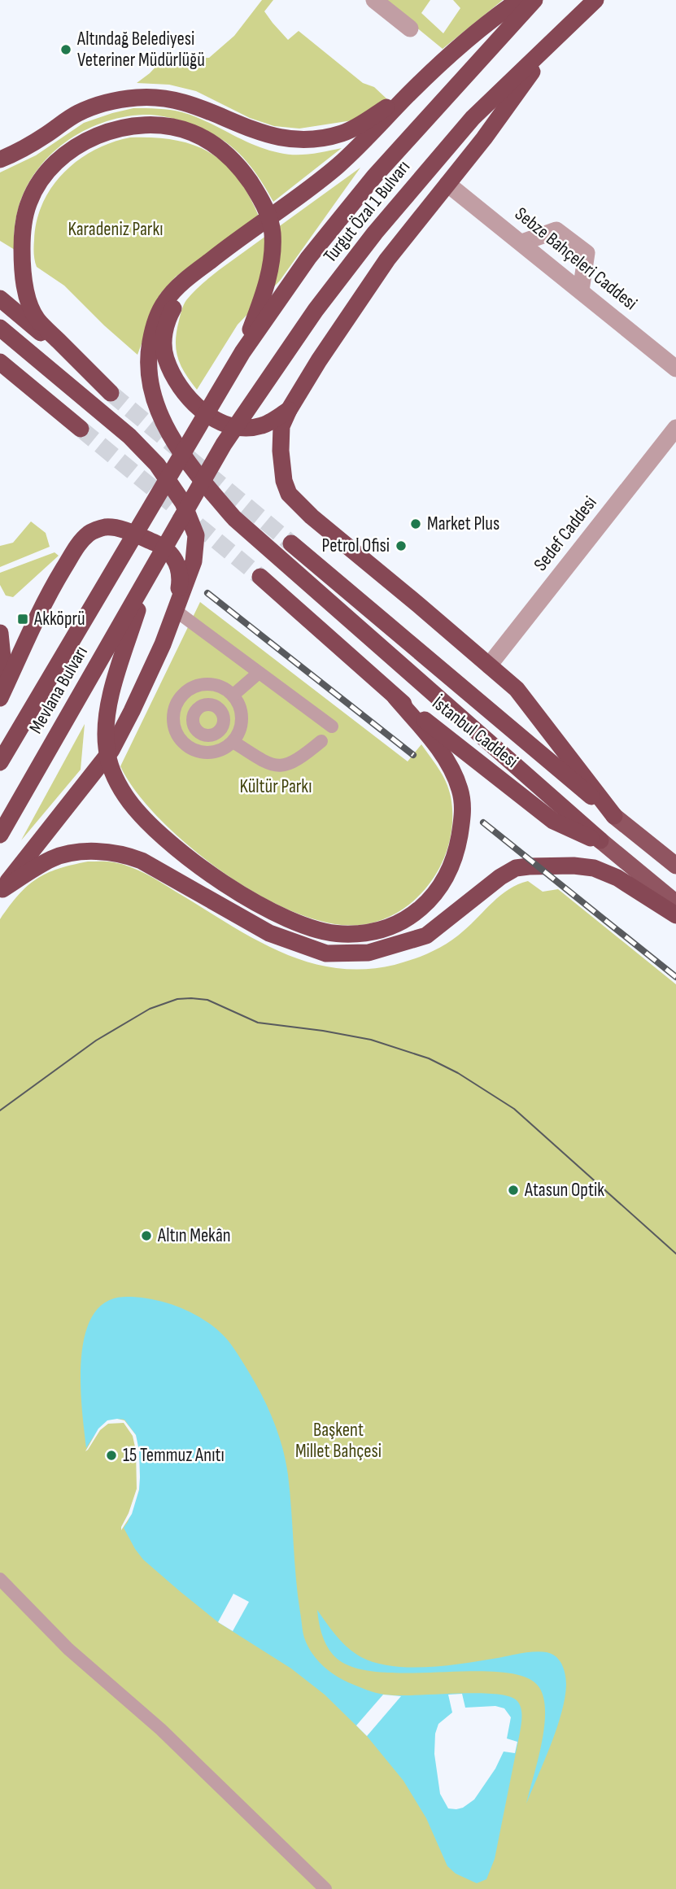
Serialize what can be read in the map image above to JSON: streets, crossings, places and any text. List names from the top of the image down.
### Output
{
  "streets": {
    "highway": ["Turgut Özal 1 Bulvarı", "Mevlana Bulvarı", "İstanbul Caddesi"],
    "street": ["Sebze Bahçeleri Caddesi", "Sedef Caddesi"]
  },
  "crossings": [
    ["Turgut Özal 1 Bulvarı", "Mevlana Bulvarı"]
  ],
  "parks": ["Karadeniz Parkı", "Kültür Parkı", "Başkent Millet Bahçesi"],
  "places": {
    "other": [
      "Altındağ Belediyesi Veteriner Müdürlüğü",
      "Market Plus",
      "Petrol Ofisi",
      "Atasun Optik",
      "Altın Mekân",
      "15 Temmuz Anıtı"
    ],
    "transit": ["Akköprü"]
  }
}
